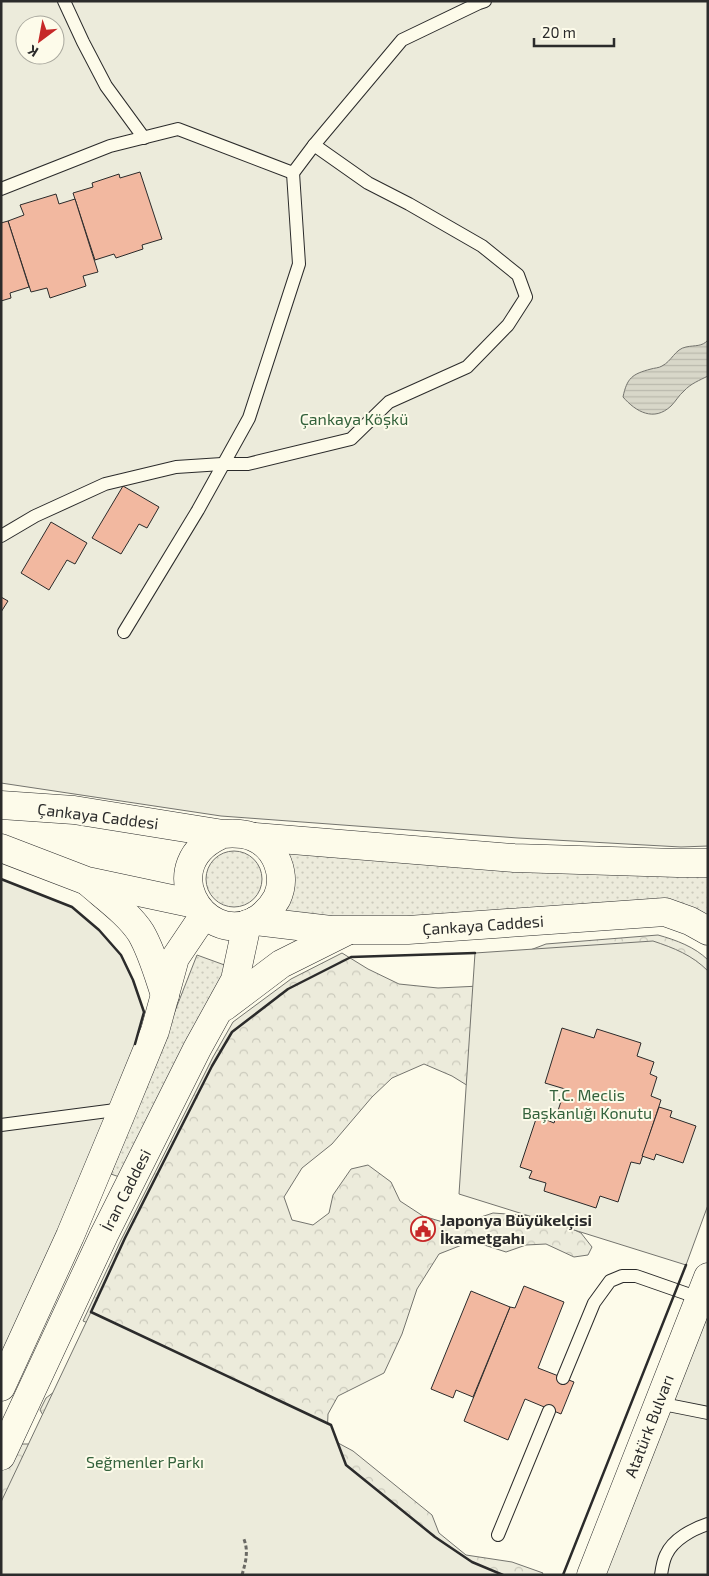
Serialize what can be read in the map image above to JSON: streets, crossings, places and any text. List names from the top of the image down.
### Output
{
  "streets": {
    "main road": ["Çankaya Caddesi", "İran Caddesi", "Atatürk Bulvarı"]
  },
  "crossings": [
    ["Çankaya Caddesi", "İran Caddesi"]
  ],
  "parks": ["Çankaya Köşkü", "T.C. Meclis Başkanlığı Konutu", "Seğmenler Parkı"],
  "places": {
    "public building": ["Japonya Büyükelçisi İkametgahı"]
  },
  "scale_bar": "20 m",
  "north": "bottom left"
}
